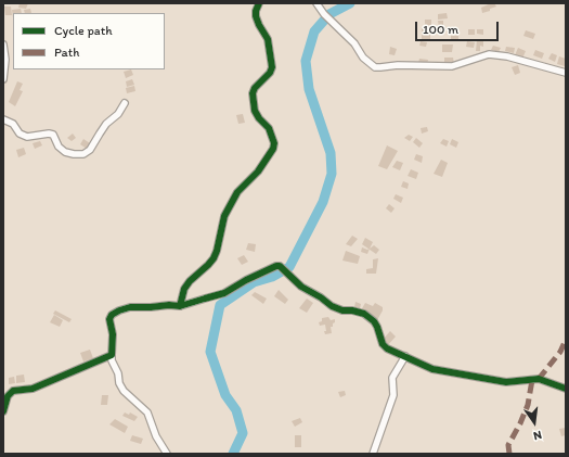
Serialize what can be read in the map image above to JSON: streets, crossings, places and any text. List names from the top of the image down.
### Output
{
  "legend": ["Cycle path", "Path"],
  "scale_bar": "100 m",
  "north": "bottom"
}
